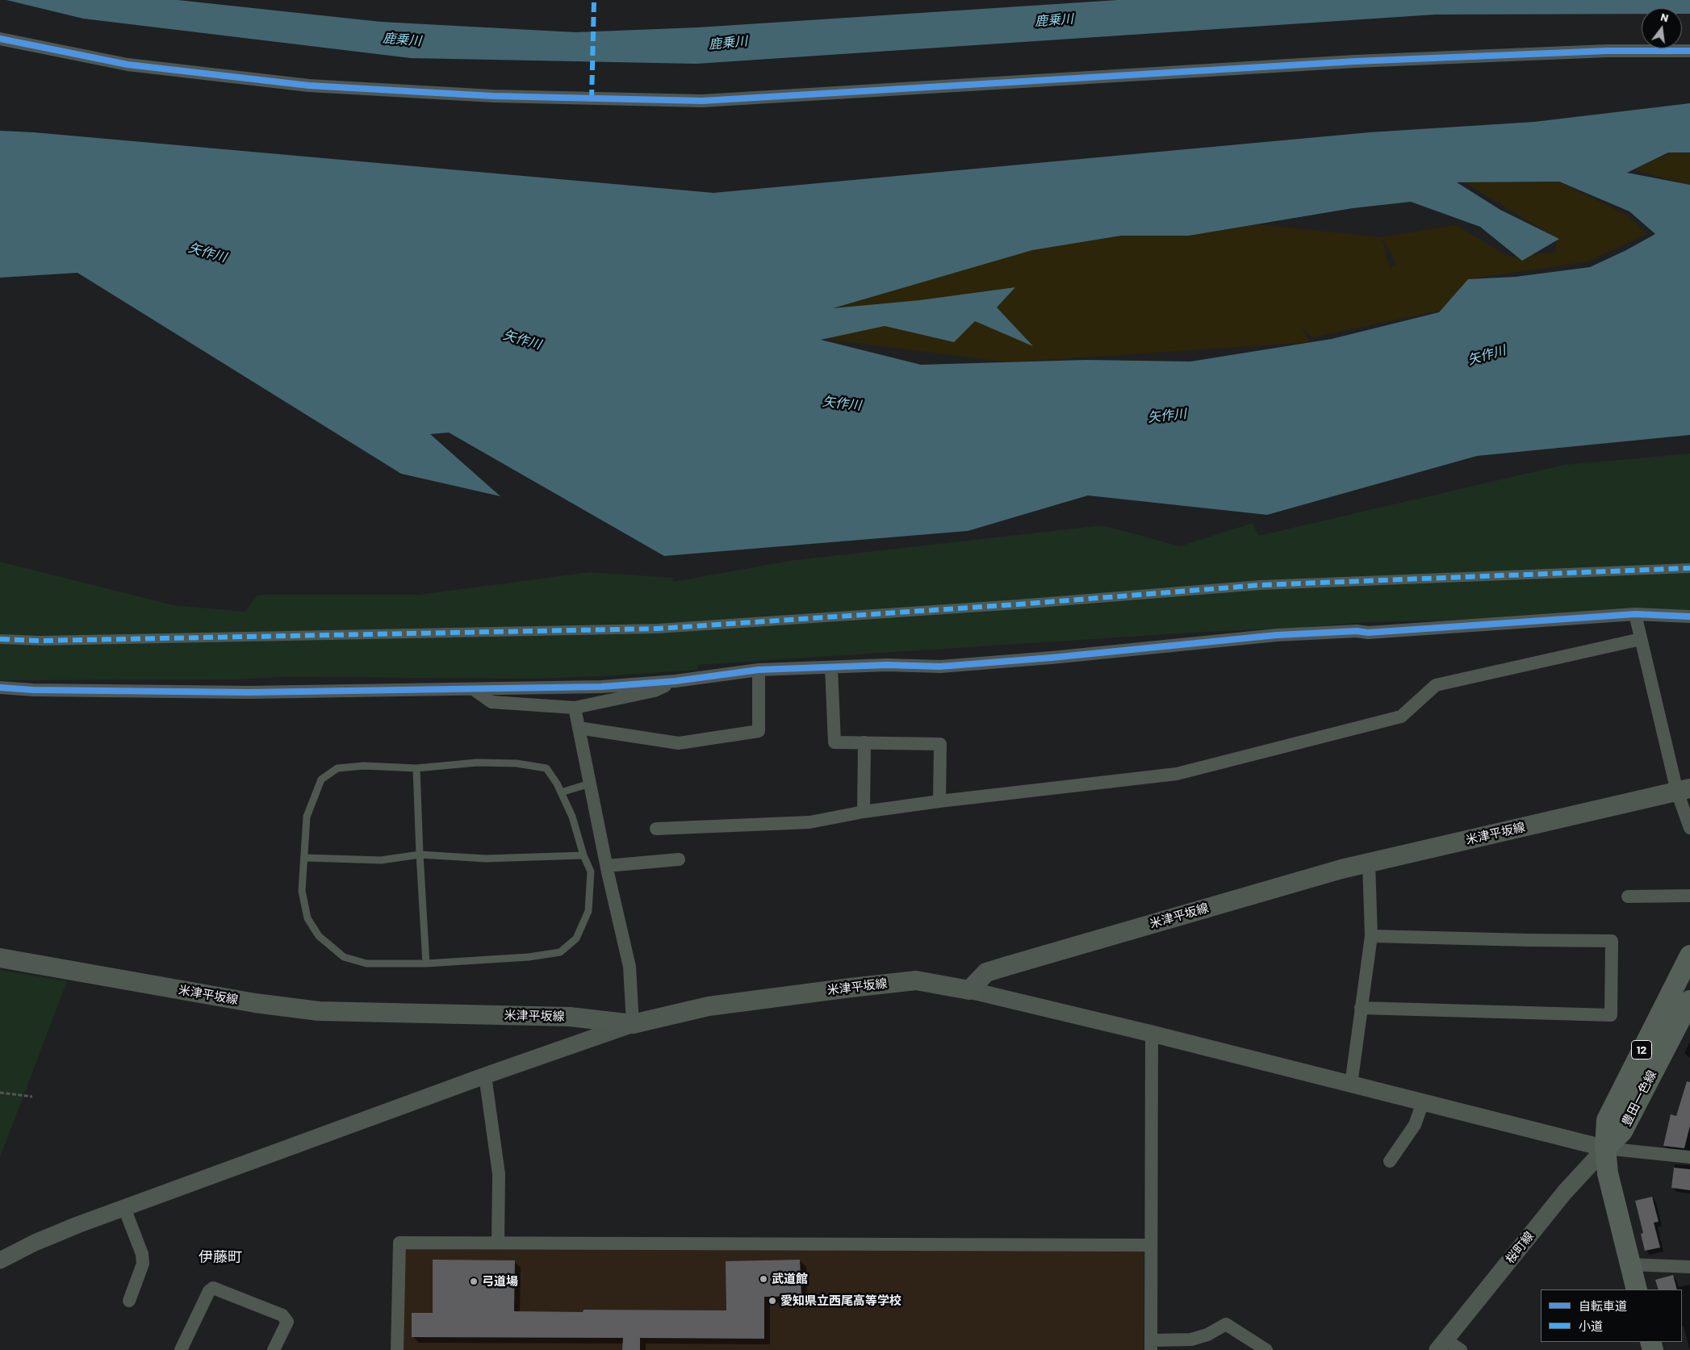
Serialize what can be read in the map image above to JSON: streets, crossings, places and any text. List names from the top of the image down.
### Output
{
  "streets": {
    "main road": ["米津平坂線", "12", "豊田一色線"],
    "street": ["桜町線"]
  },
  "crossings": [
    ["豊田一色線", "桜町線"]
  ],
  "districts": ["伊藤町"],
  "water": ["鹿乗川", "矢作川"],
  "places": ["武道館", "弓道場", "愛知県立西尾高等学校"],
  "legend": ["自転車道", "小道"],
  "north": "top"
}
